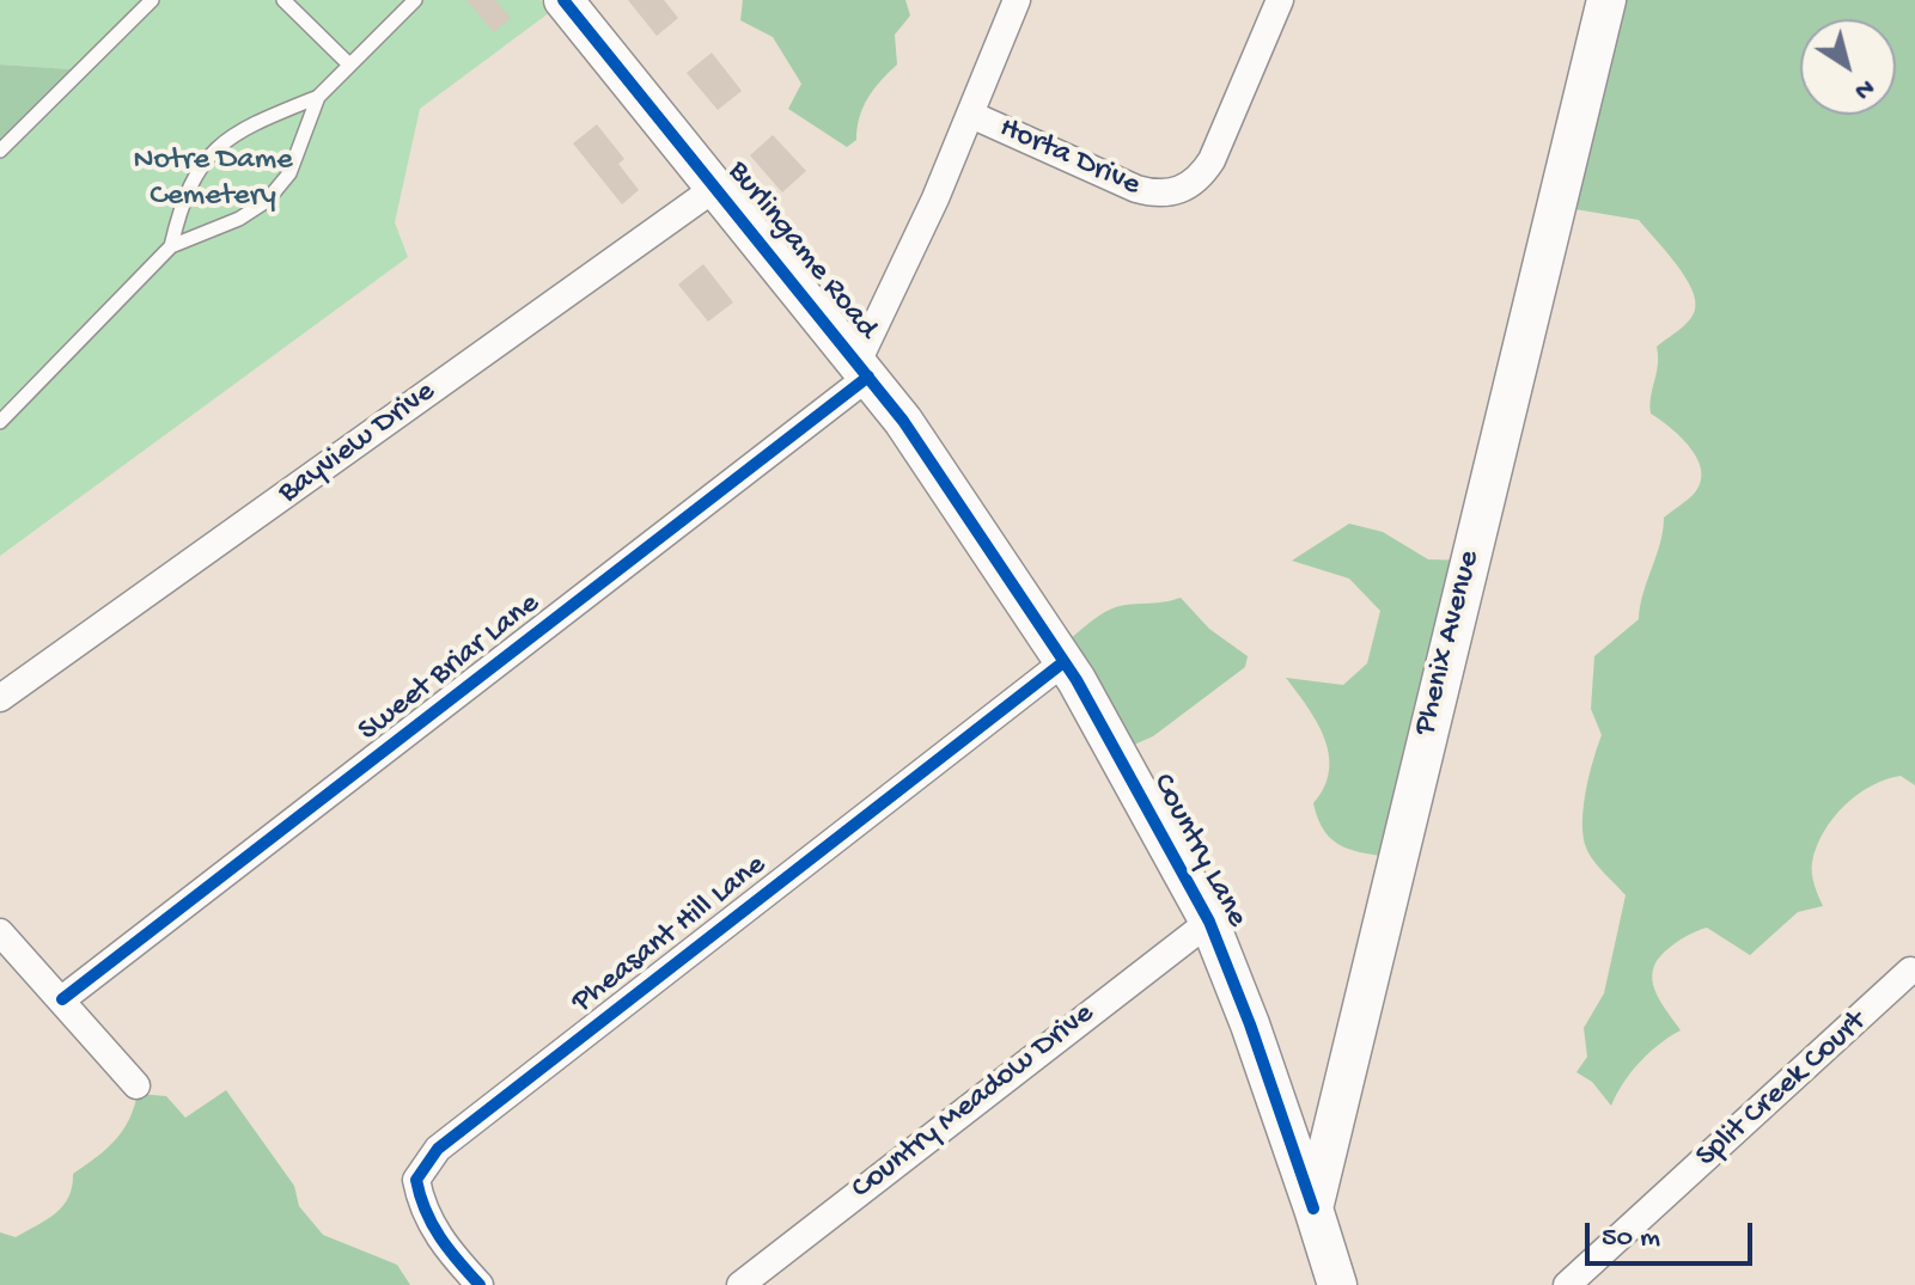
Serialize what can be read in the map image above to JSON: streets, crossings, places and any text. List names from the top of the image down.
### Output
{
  "streets": {
    "street": [
      "Horta Drive",
      "Burlingame Road",
      "Bayview Drive",
      "Phenix Avenue",
      "Sweet Briar Lane",
      "Country Lane",
      "Pheasant Hill Lane",
      "Split Creek Court",
      "Country Meadow Drive"
    ]
  },
  "crossings": [
    ["Burlingame Road", "Bayview Drive"],
    ["Burlingame Road", "Sweet Briar Lane"],
    ["Burlingame Road", "Country Lane"],
    ["Phenix Avenue", "Country Lane"],
    ["Country Lane", "Pheasant Hill Lane"],
    ["Country Lane", "Country Meadow Drive"]
  ],
  "parks": ["Notre Dame Cemetery"],
  "scale_bar": "50 m",
  "north": "bottom right"
}
